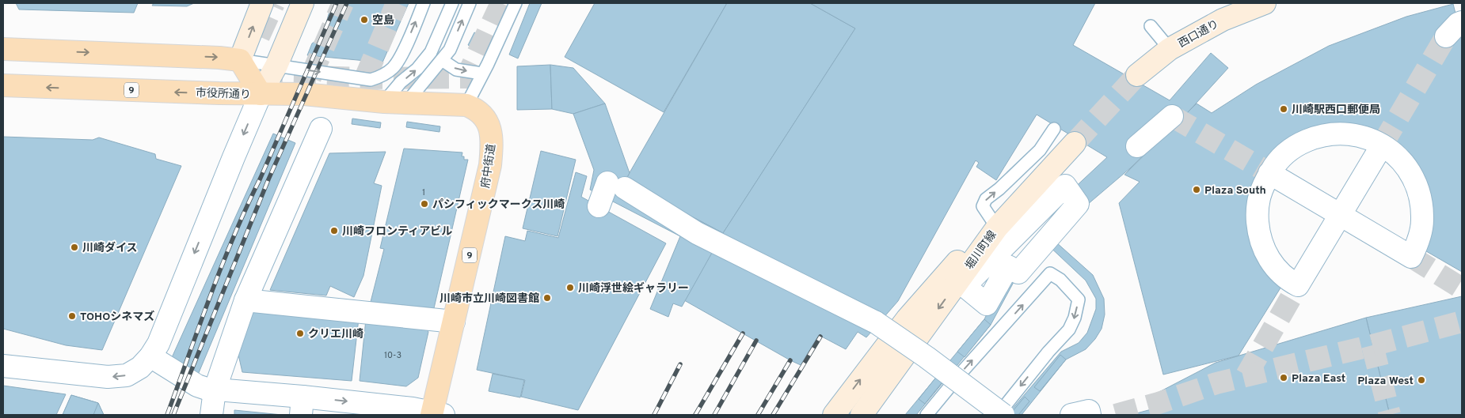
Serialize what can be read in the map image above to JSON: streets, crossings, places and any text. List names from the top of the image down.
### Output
{
  "streets": {
    "main road": ["9", "市役所通り", "府中街道"],
    "street": ["西口通り", "堀川町線"]
  },
  "crossings": [
    ["市役所通り", "府中街道"]
  ],
  "places": [
    "空島",
    "川崎駅西口郵便局",
    "Plaza South",
    "パシフィックマークス川崎",
    "川崎フロンティアビル",
    "川崎ダイス",
    "川崎浮世絵ギャラリー",
    "川崎市立川崎図書館",
    "TOHOシネマズ",
    "クリエ川崎",
    "Plaza East",
    "Plaza West"
  ],
  "house_numbers": ["1", "10-3"]
}
